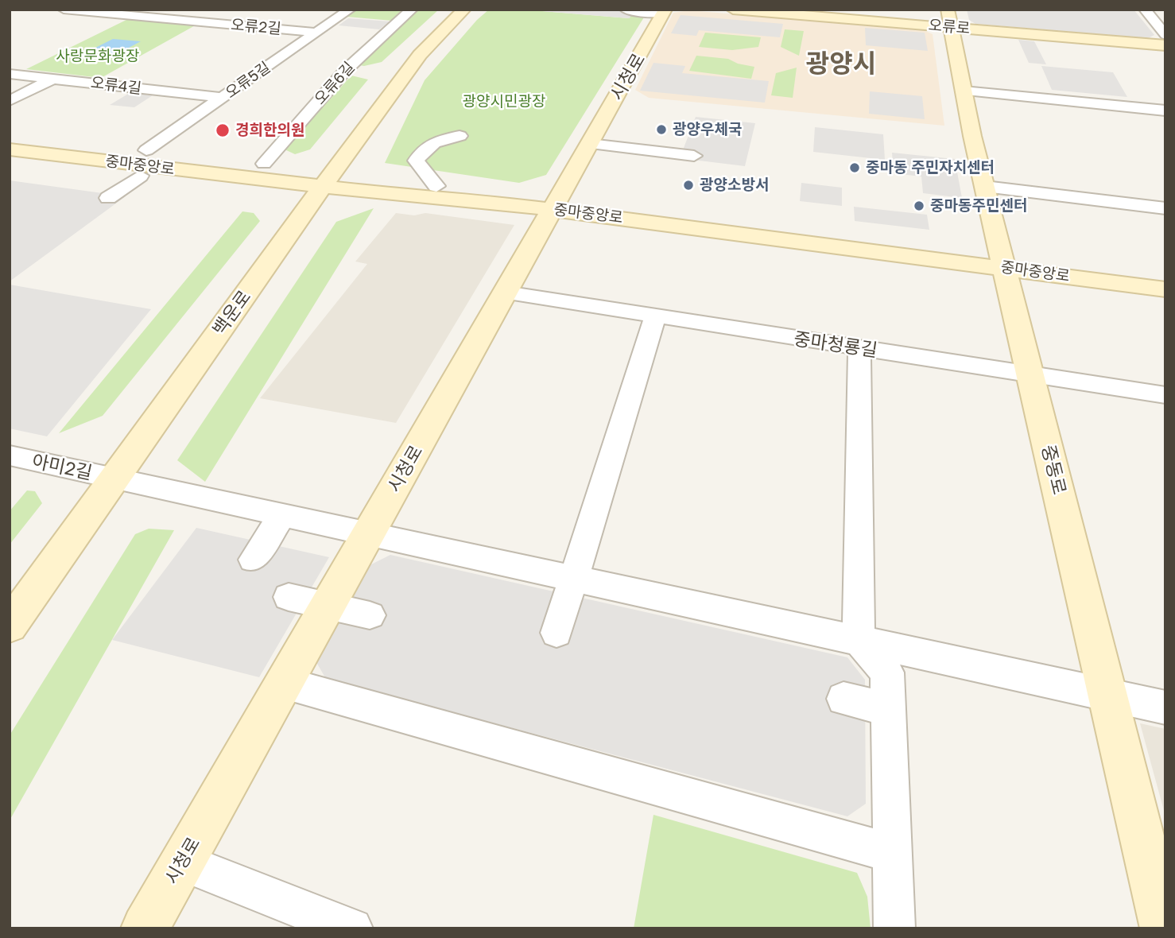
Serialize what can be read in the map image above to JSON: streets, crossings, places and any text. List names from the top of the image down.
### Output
{
  "streets": {
    "main road": [
      "오류로",
      "시청로",
      "중마중앙로",
      "백운로",
      "중동로"
    ],
    "street": [
      "오류2길",
      "오류5길",
      "오류6길",
      "오류4길",
      "중마청룡길",
      "아미2길"
    ]
  },
  "crossings": [
    ["오류2길", "오류5길"],
    ["오류로", "중동로"],
    ["시청로", "중마중앙로"],
    ["시청로", "중마청룡길"],
    ["시청로", "아미2길"],
    ["오류5길", "오류4길"],
    ["오류5길", "중마중앙로"],
    ["오류6길", "중마중앙로"],
    ["중마중앙로", "백운로"],
    ["중마중앙로", "중동로"],
    ["백운로", "아미2길"],
    ["중마청룡길", "중동로"],
    ["아미2길", "중동로"]
  ],
  "districts": ["광양시"],
  "parks": ["사랑문화광장", "광양시민광장"],
  "places": [
    "광양우체국",
    "경희한의원",
    "중마동 주민자치센터",
    "광양소방서",
    "중마동주민센터"
  ]
}
